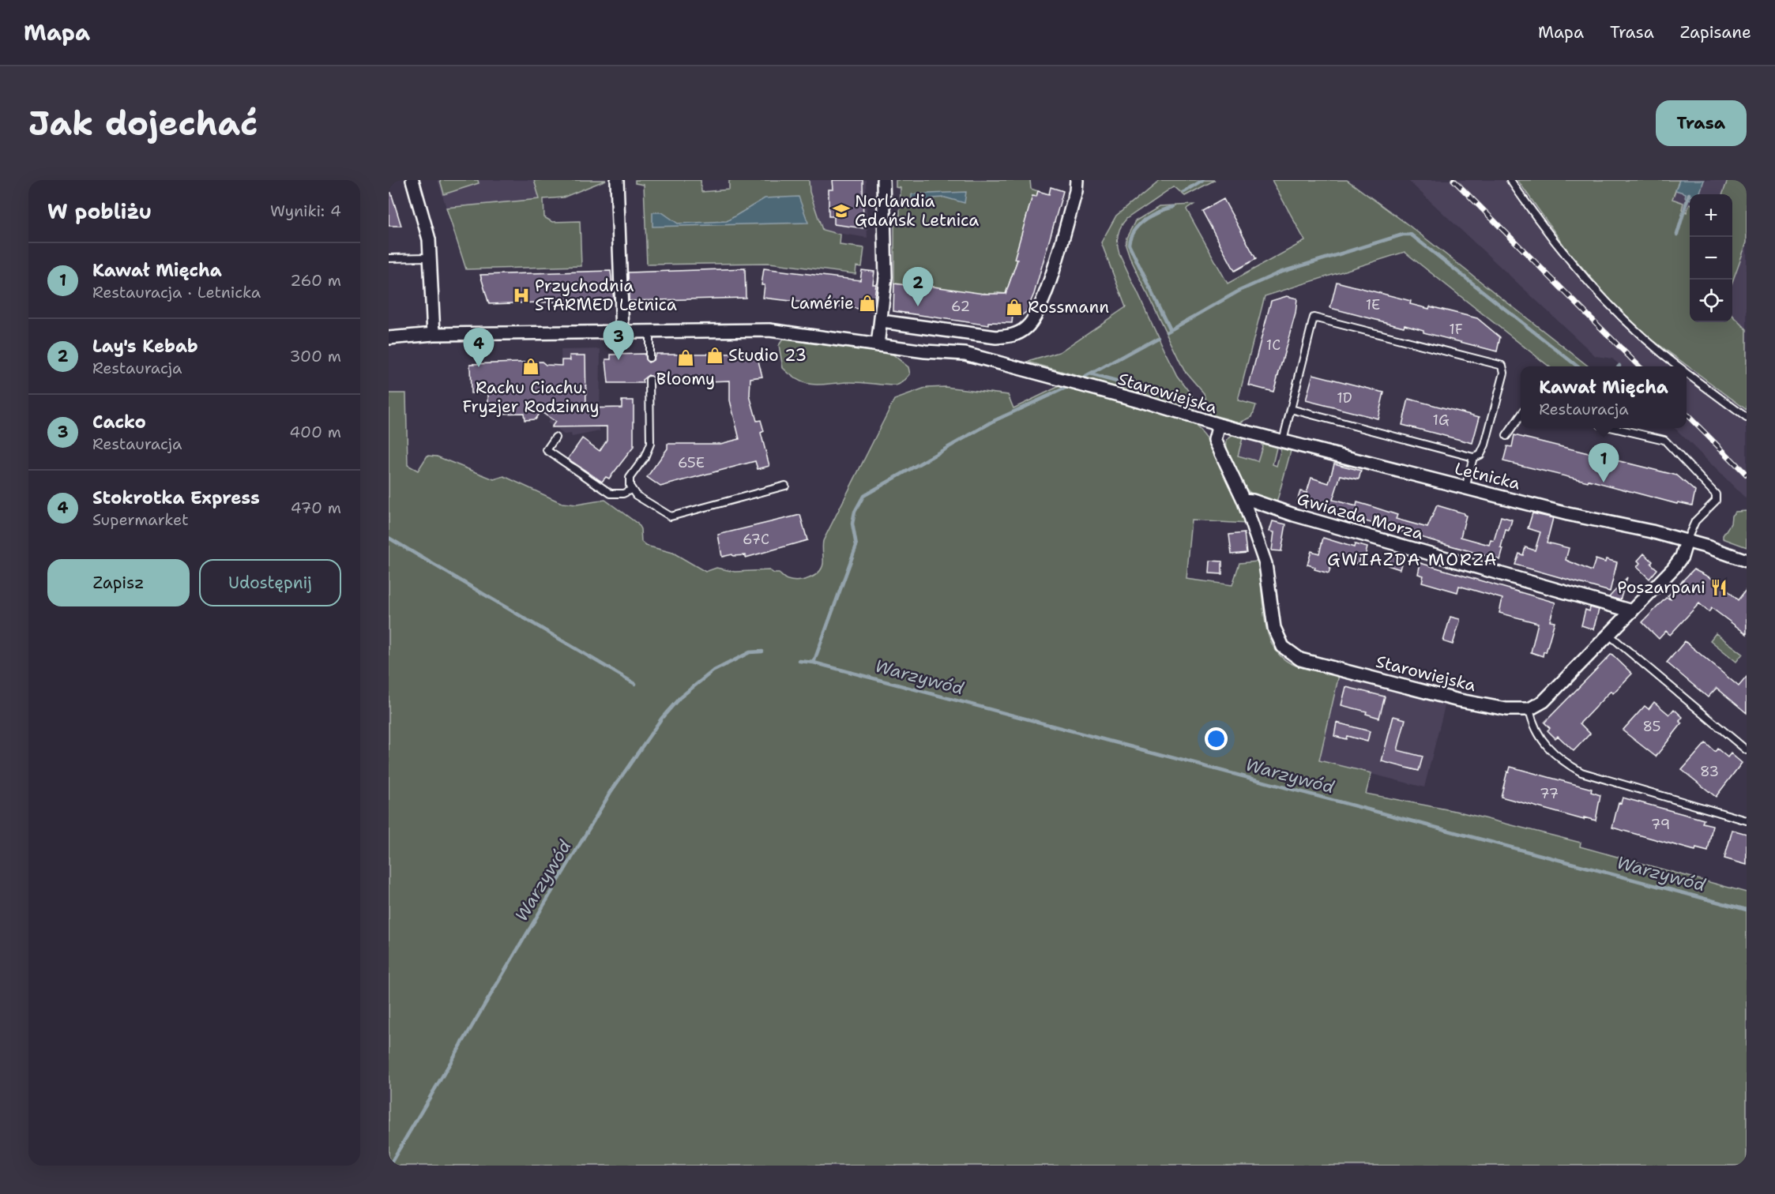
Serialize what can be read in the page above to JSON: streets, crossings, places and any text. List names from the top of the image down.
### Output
{
  "streets": {
    "street": ["Starowiejska", "Letnicka", "Gwiazda Morza"]
  },
  "crossings": [
    ["Starowiejska", "Letnicka"],
    ["Starowiejska", "Gwiazda Morza"]
  ],
  "districts": ["GWIAZDA MORZA"],
  "water": ["Warzywód"],
  "places": {
    "school or university": ["Norlandia Gdańsk Letnica"],
    "hospital": ["Przychodnia STARMED Letnica"],
    "shop": [
      "Lamérie",
      "Rossmann",
      "Studio 23",
      "Bloomy",
      "Rachu Ciachu. Fryzjer Rodzinny"
    ],
    "restaurant": ["Poszarpani"]
  },
  "house_numbers": [
    "1E",
    "62",
    "1F",
    "1C",
    "1D",
    "1G",
    "65E",
    "67C",
    "85",
    "83",
    "77",
    "79"
  ],
  "page": {
    "header": "Mapa",
    "nav": ["Mapa", "Trasa", "Zapisane"],
    "buttons": [
      "Trasa",
      ["Zapisz", "Udostępnij"]
    ],
    "title": "Jak dojechać",
    "heading": ["W pobliżu", "Wyniki: 4"],
    "map_buttons": ["+", "−"],
    "list": [
      {
        "mark": "1",
        "name": "Kawał Mięcha",
        "note": "Restauracja · Letnicka",
        "value": "260 m"
      },
      {
        "mark": "2",
        "name": "Lay's Kebab",
        "note": "Restauracja",
        "value": "300 m"
      },
      {
        "mark": "3",
        "name": "Cacko",
        "note": "Restauracja",
        "value": "400 m"
      },
      {
        "mark": "4",
        "name": "Stokrotka Express",
        "note": "Supermarket",
        "value": "470 m"
      }
    ],
    "pins": [
      "2",
      "3",
      "4",
      "1"
    ],
    "popup": ["Kawał Mięcha", "Restauracja"]
  }
}
